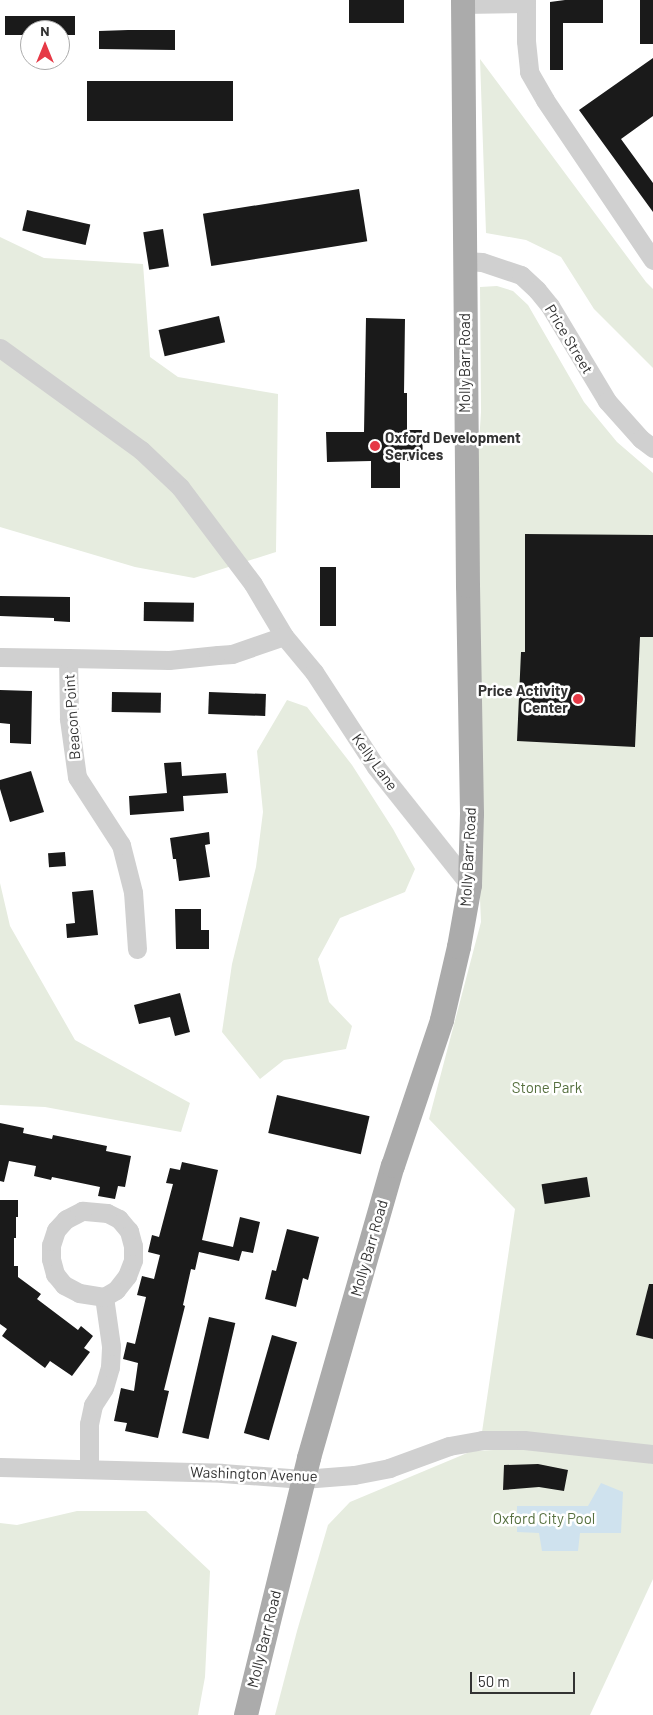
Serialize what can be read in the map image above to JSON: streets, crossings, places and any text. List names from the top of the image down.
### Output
{
  "streets": {
    "main road": ["Molly Barr Road"],
    "street": [
      "Price Street",
      "Beacon Point",
      "Kelly Lane",
      "Washington Avenue"
    ]
  },
  "crossings": [
    ["Price Street", "Molly Barr Road"],
    ["Molly Barr Road", "Kelly Lane"],
    ["Molly Barr Road", "Washington Avenue"],
    ["Beacon Point", "Kelly Lane"]
  ],
  "parks": ["Stone Park", "Oxford City Pool"],
  "places": ["Oxford Development Services", "Price Activity Center"],
  "scale_bar": "50 m",
  "north": "top"
}
